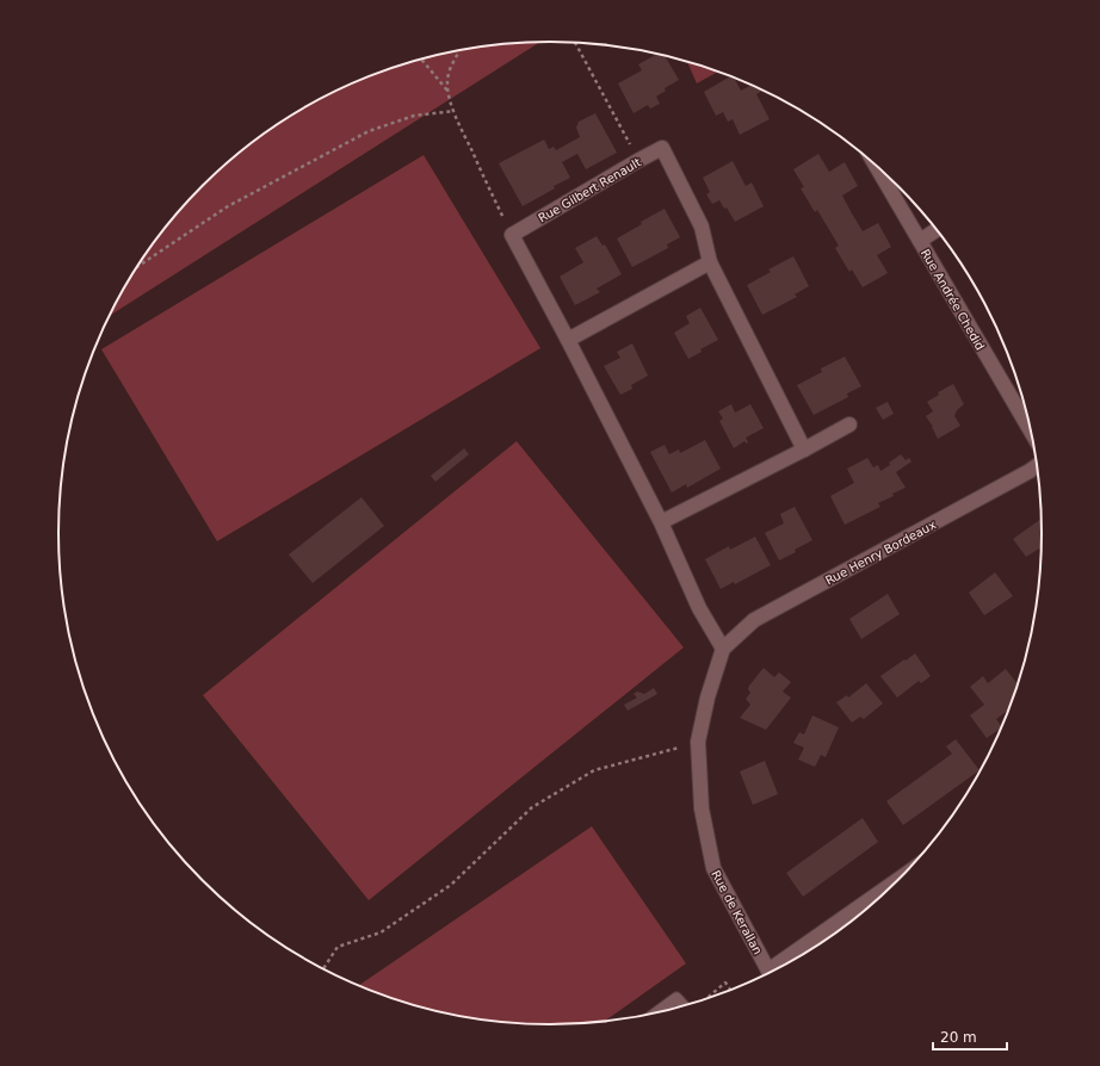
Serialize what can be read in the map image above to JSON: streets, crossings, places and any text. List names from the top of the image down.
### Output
{
  "streets": {
    "street": [
      "Rue Gilbert Renault",
      "Rue Andrée Chedid",
      "Rue Henry Bordeaux",
      "Rue de Kerallan"
    ]
  },
  "crossings": [
    ["Rue Henry Bordeaux", "Rue de Kerallan"]
  ],
  "scale_bar": "20 m"
}
